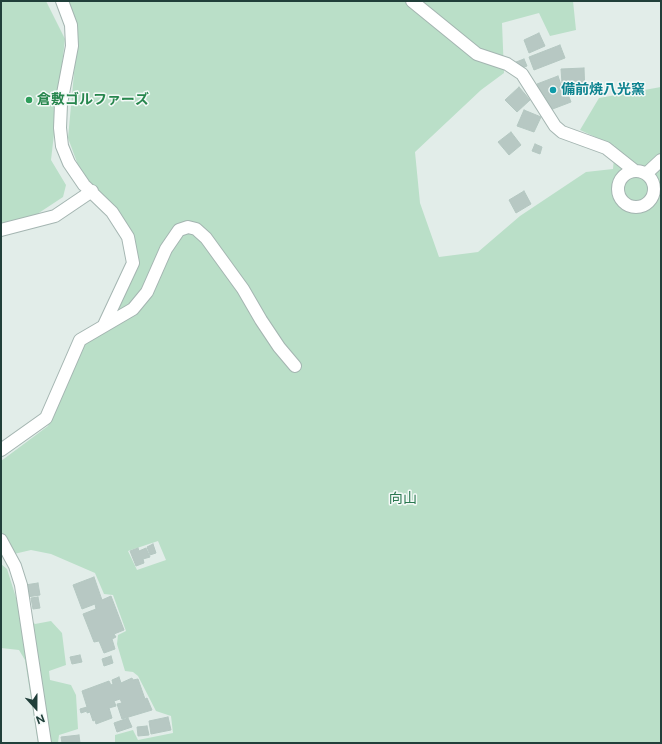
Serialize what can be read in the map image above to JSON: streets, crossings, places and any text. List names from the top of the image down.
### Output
{
  "parks": ["向山"],
  "places": ["備前焼八光窯", "倉敷ゴルファーズ"],
  "north": "bottom"
}
